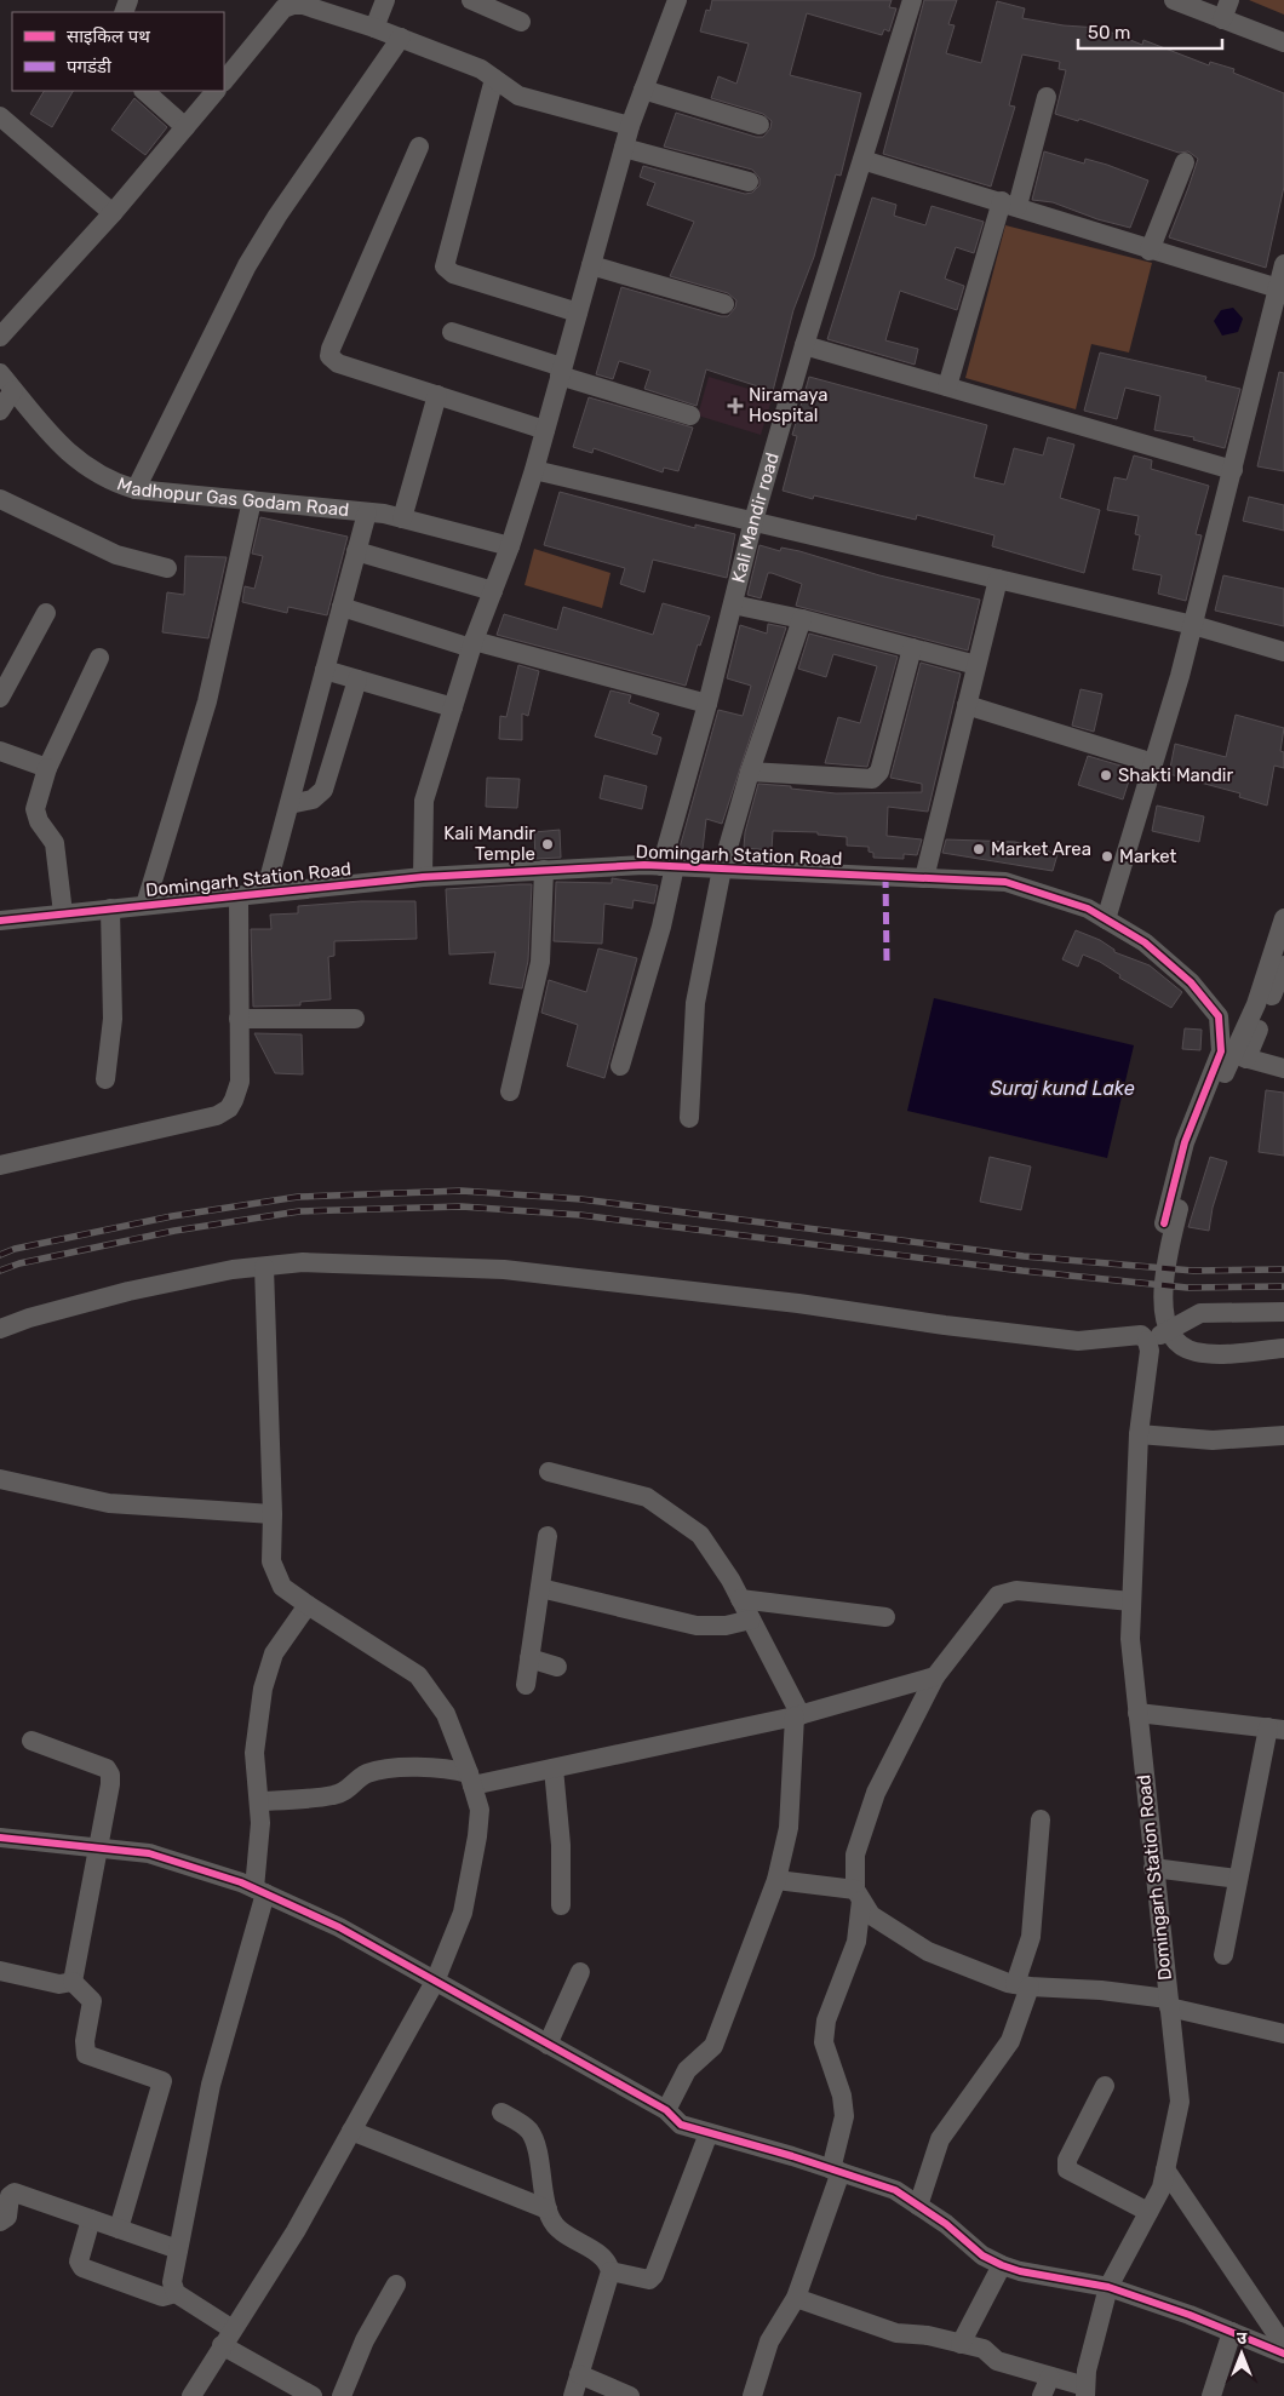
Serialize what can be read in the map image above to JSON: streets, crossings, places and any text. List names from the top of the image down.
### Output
{
  "streets": {
    "street": ["Madhopur Gas Godam Road", "Kali Mandir road", "Domingarh Station Road"]
  },
  "crossings": [
    ["Kali Mandir road", "Domingarh Station Road"]
  ],
  "water": ["Suraj kund Lake"],
  "places": {
    "health": ["Niramaya Hospital"],
    "other": [
      "Shakti Mandir",
      "Kali Mandir Temple",
      "Market Area",
      "Market"
    ]
  },
  "legend": ["साइकिल पथ", "पगडंडी"],
  "scale_bar": "50 m",
  "north": "top"
}
